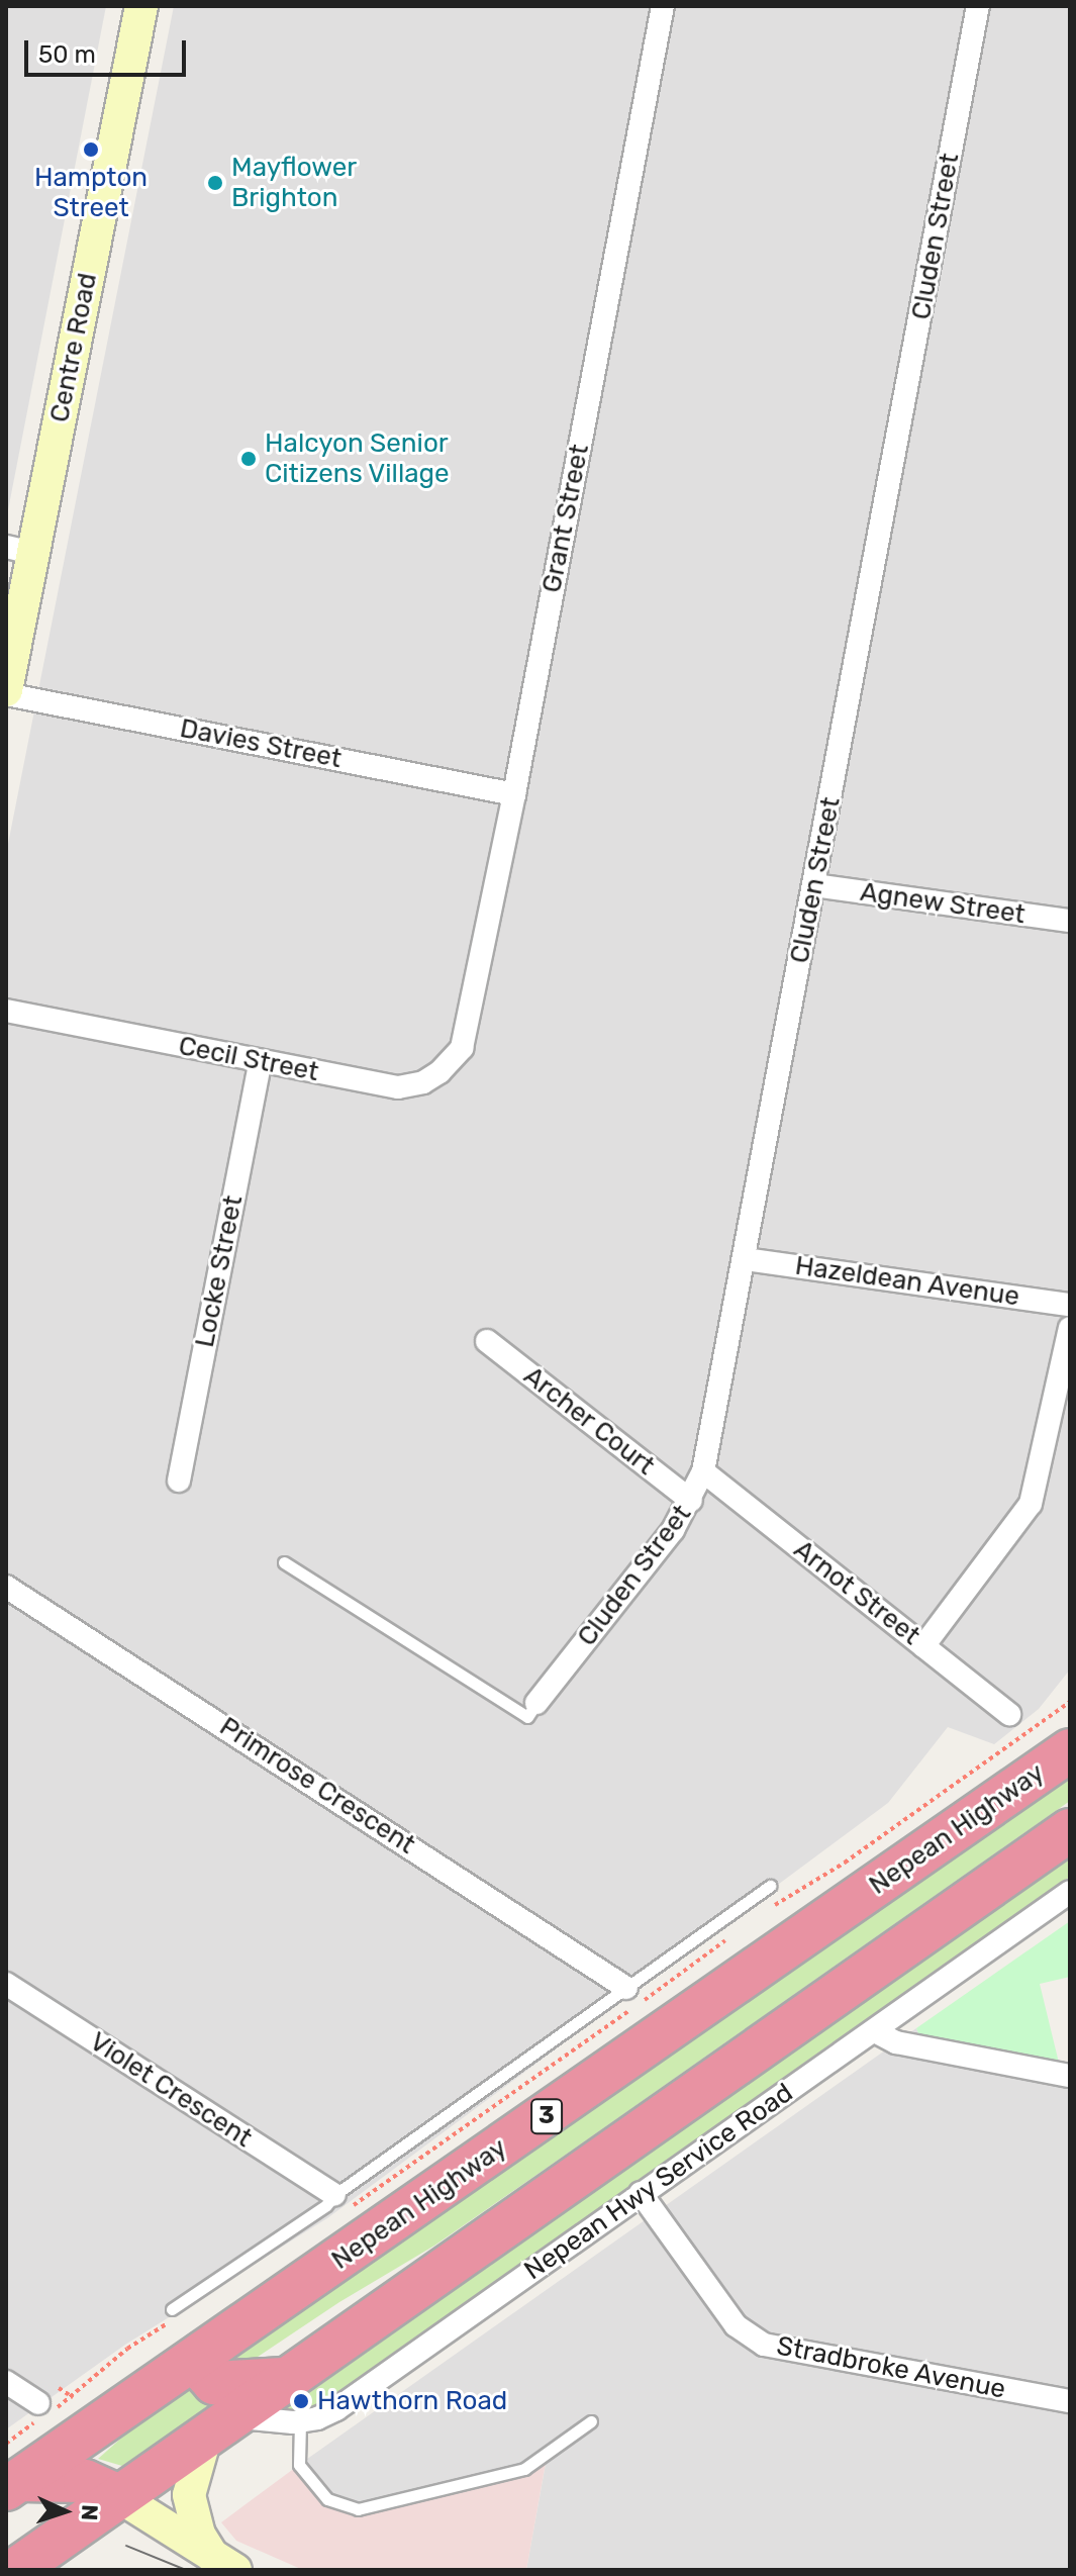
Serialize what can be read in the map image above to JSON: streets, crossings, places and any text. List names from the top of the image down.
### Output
{
  "streets": {
    "highway": ["Nepean Highway", "3"],
    "main road": ["Centre Road"],
    "street": [
      "Cluden Street",
      "Grant Street",
      "Davies Street",
      "Agnew Street",
      "Cecil Street",
      "Locke Street",
      "Hazeldean Avenue",
      "Archer Court",
      "Arnot Street",
      "Primrose Crescent",
      "Violet Crescent",
      "Nepean Hwy Service Road",
      "Stradbroke Avenue"
    ]
  },
  "crossings": [
    ["Cluden Street", "Agnew Street"],
    ["Cluden Street", "Hazeldean Avenue"],
    ["Cluden Street", "Archer Court"],
    ["Cluden Street", "Arnot Street"],
    ["Centre Road", "Davies Street"],
    ["Grant Street", "Davies Street"],
    ["Grant Street", "Cecil Street"],
    ["Cecil Street", "Locke Street"],
    ["3", "Nepean Hwy Service Road"],
    ["Nepean Hwy Service Road", "Stradbroke Avenue"]
  ],
  "places": [
    "Hampton Street",
    "Mayflower Brighton",
    "Halcyon Senior Citizens Village",
    "Hawthorn Road"
  ],
  "scale_bar": "50 m",
  "north": "right"
}
